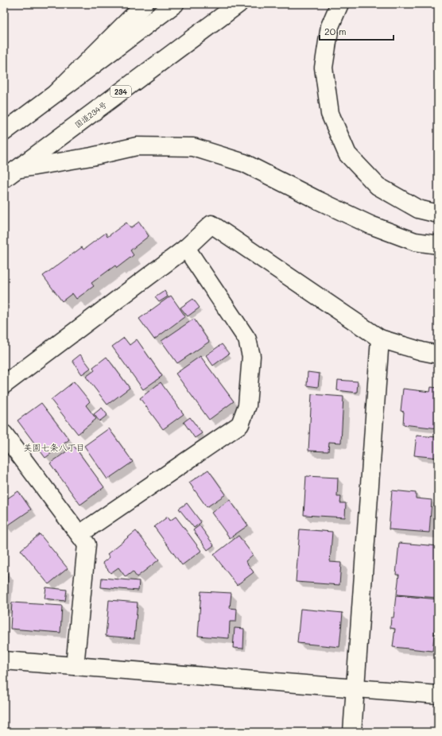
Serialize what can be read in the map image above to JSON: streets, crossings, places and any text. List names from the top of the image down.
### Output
{
  "streets": {
    "main road": ["234", "国道234号"]
  },
  "districts": ["美園七条八丁目"],
  "scale_bar": "20 m"
}
